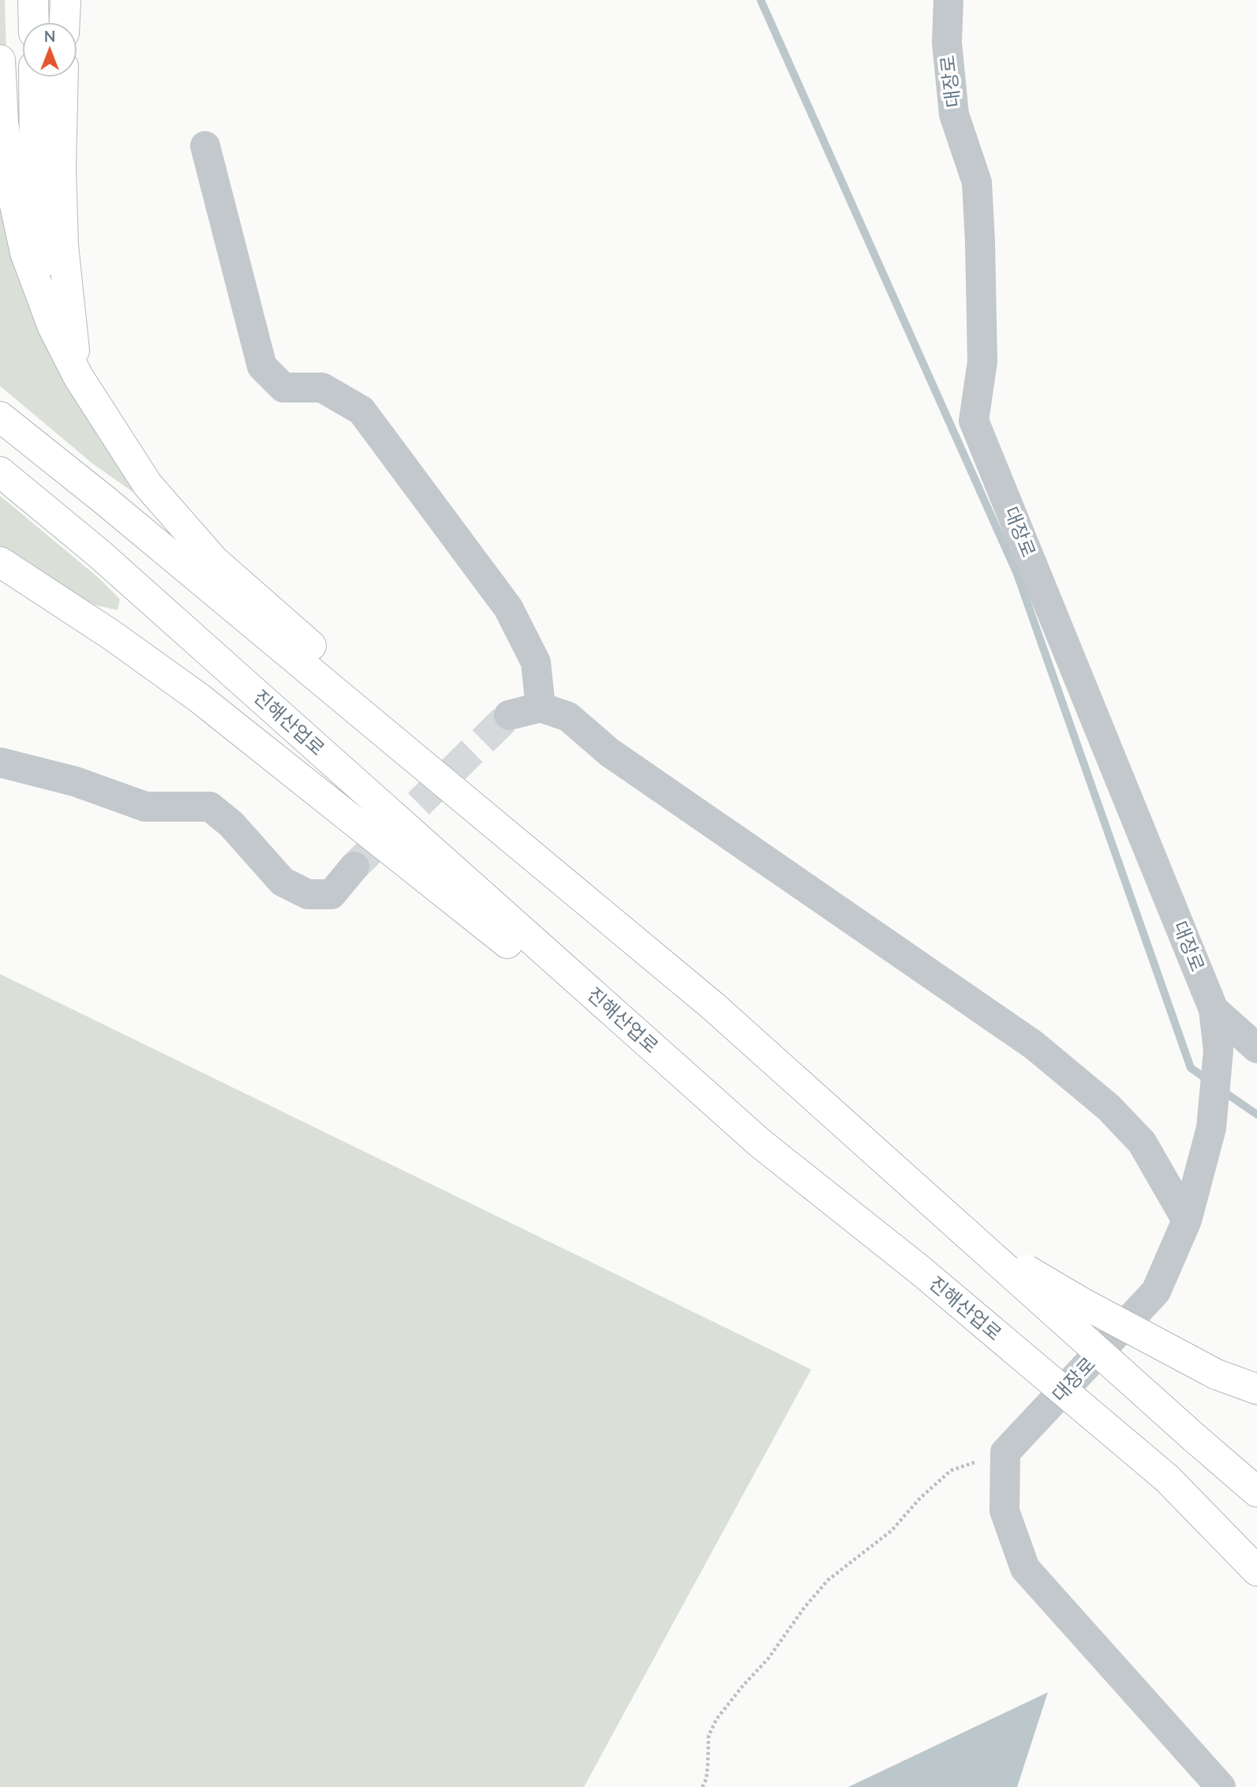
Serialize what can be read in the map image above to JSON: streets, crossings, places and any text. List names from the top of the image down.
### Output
{
  "streets": {
    "highway": ["진해산업로"],
    "street": ["대장로"]
  },
  "north": "top"
}
